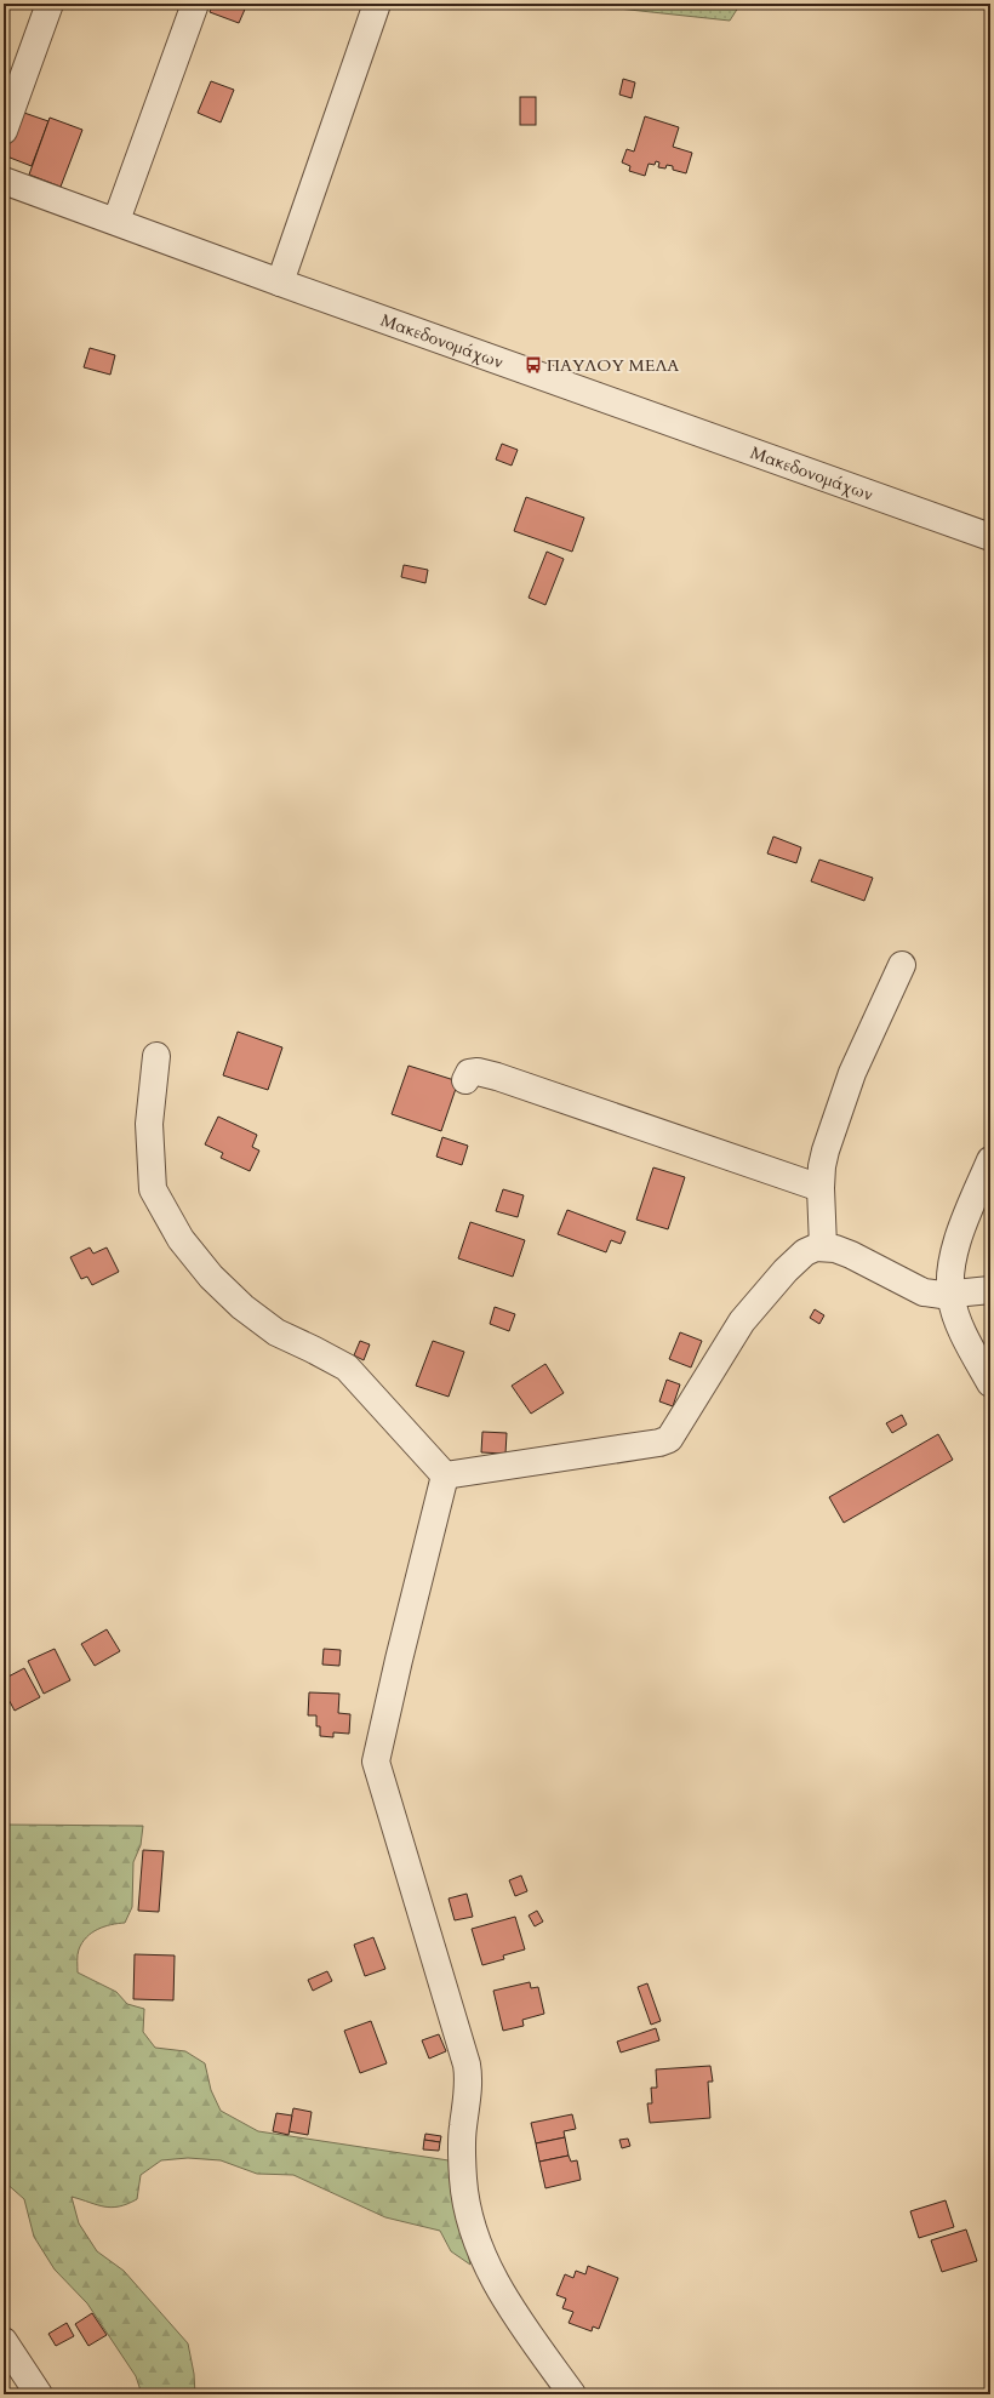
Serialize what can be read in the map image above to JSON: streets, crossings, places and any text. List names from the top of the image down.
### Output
{
  "streets": {
    "street": ["Μακεδονομάχων"]
  },
  "places": {
    "bus stop": ["ΠΑΥΛΟΥ ΜΕΛΑ"]
  }
}
